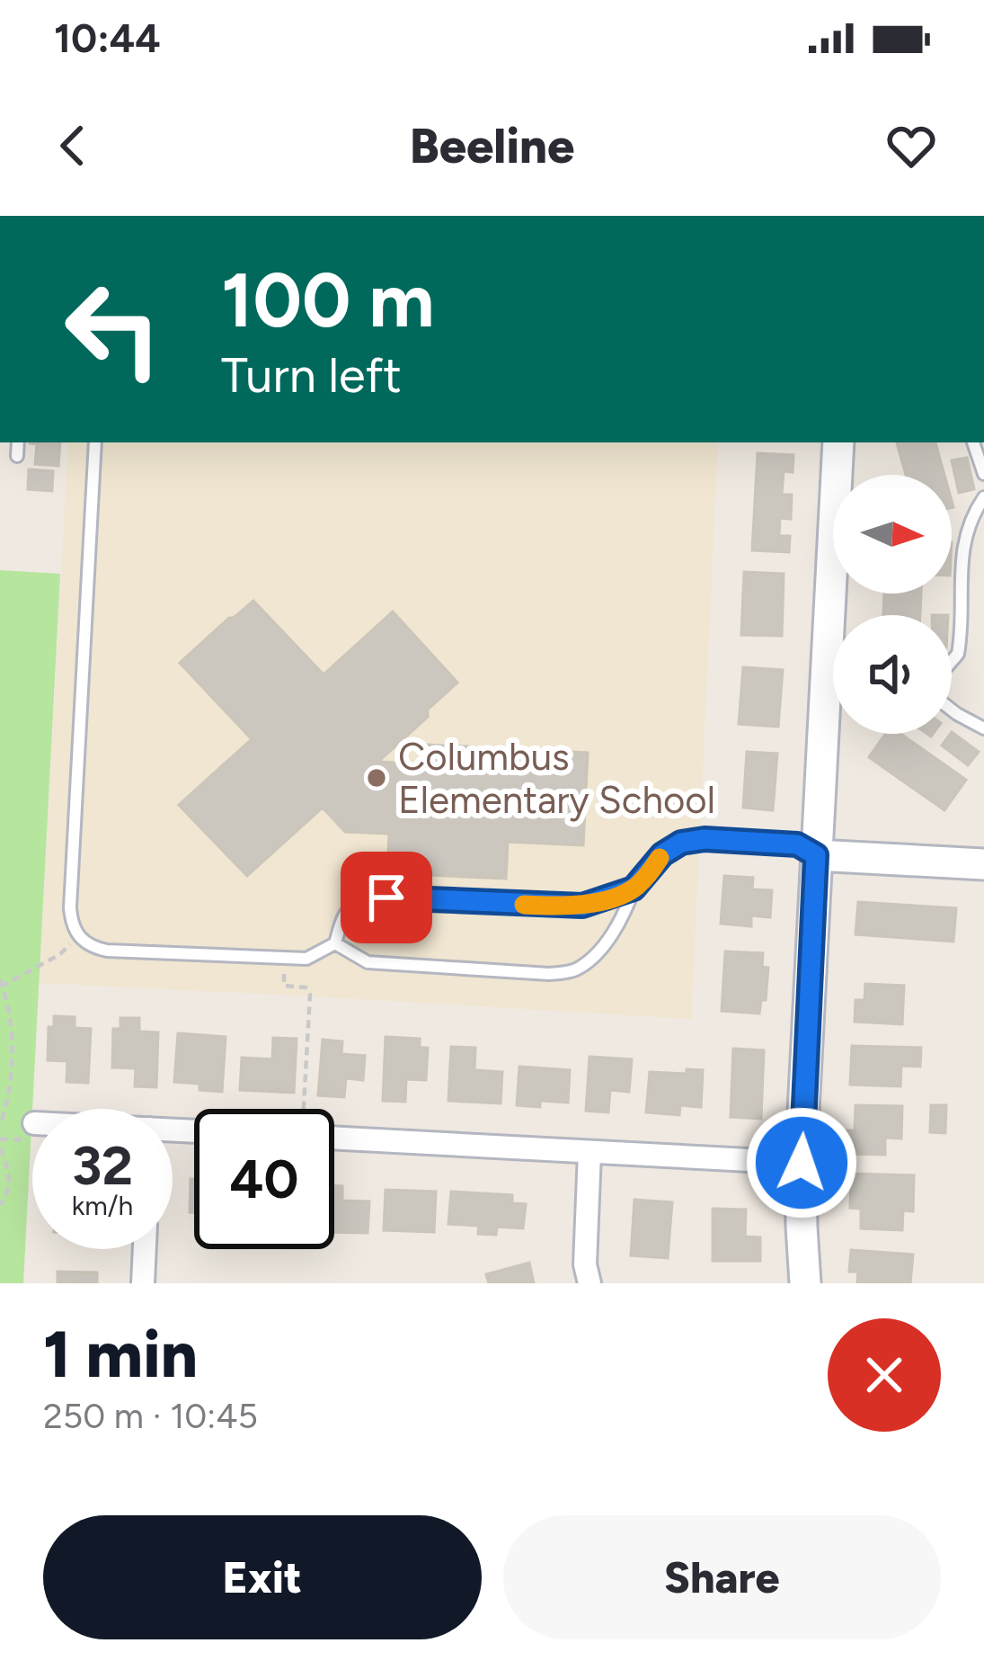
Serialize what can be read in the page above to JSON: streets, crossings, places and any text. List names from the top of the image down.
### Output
{
  "places": ["Columbus Elementary School"],
  "north": "right",
  "page": {
    "status": "10:44",
    "header": "Beeline",
    "turn": ["100 m", "Turn left"],
    "speed": "32 km/h",
    "limit": "40",
    "heading": ["1 min", "250 m · 10:45"],
    "buttons": ["Exit", "Share"]
  }
}
